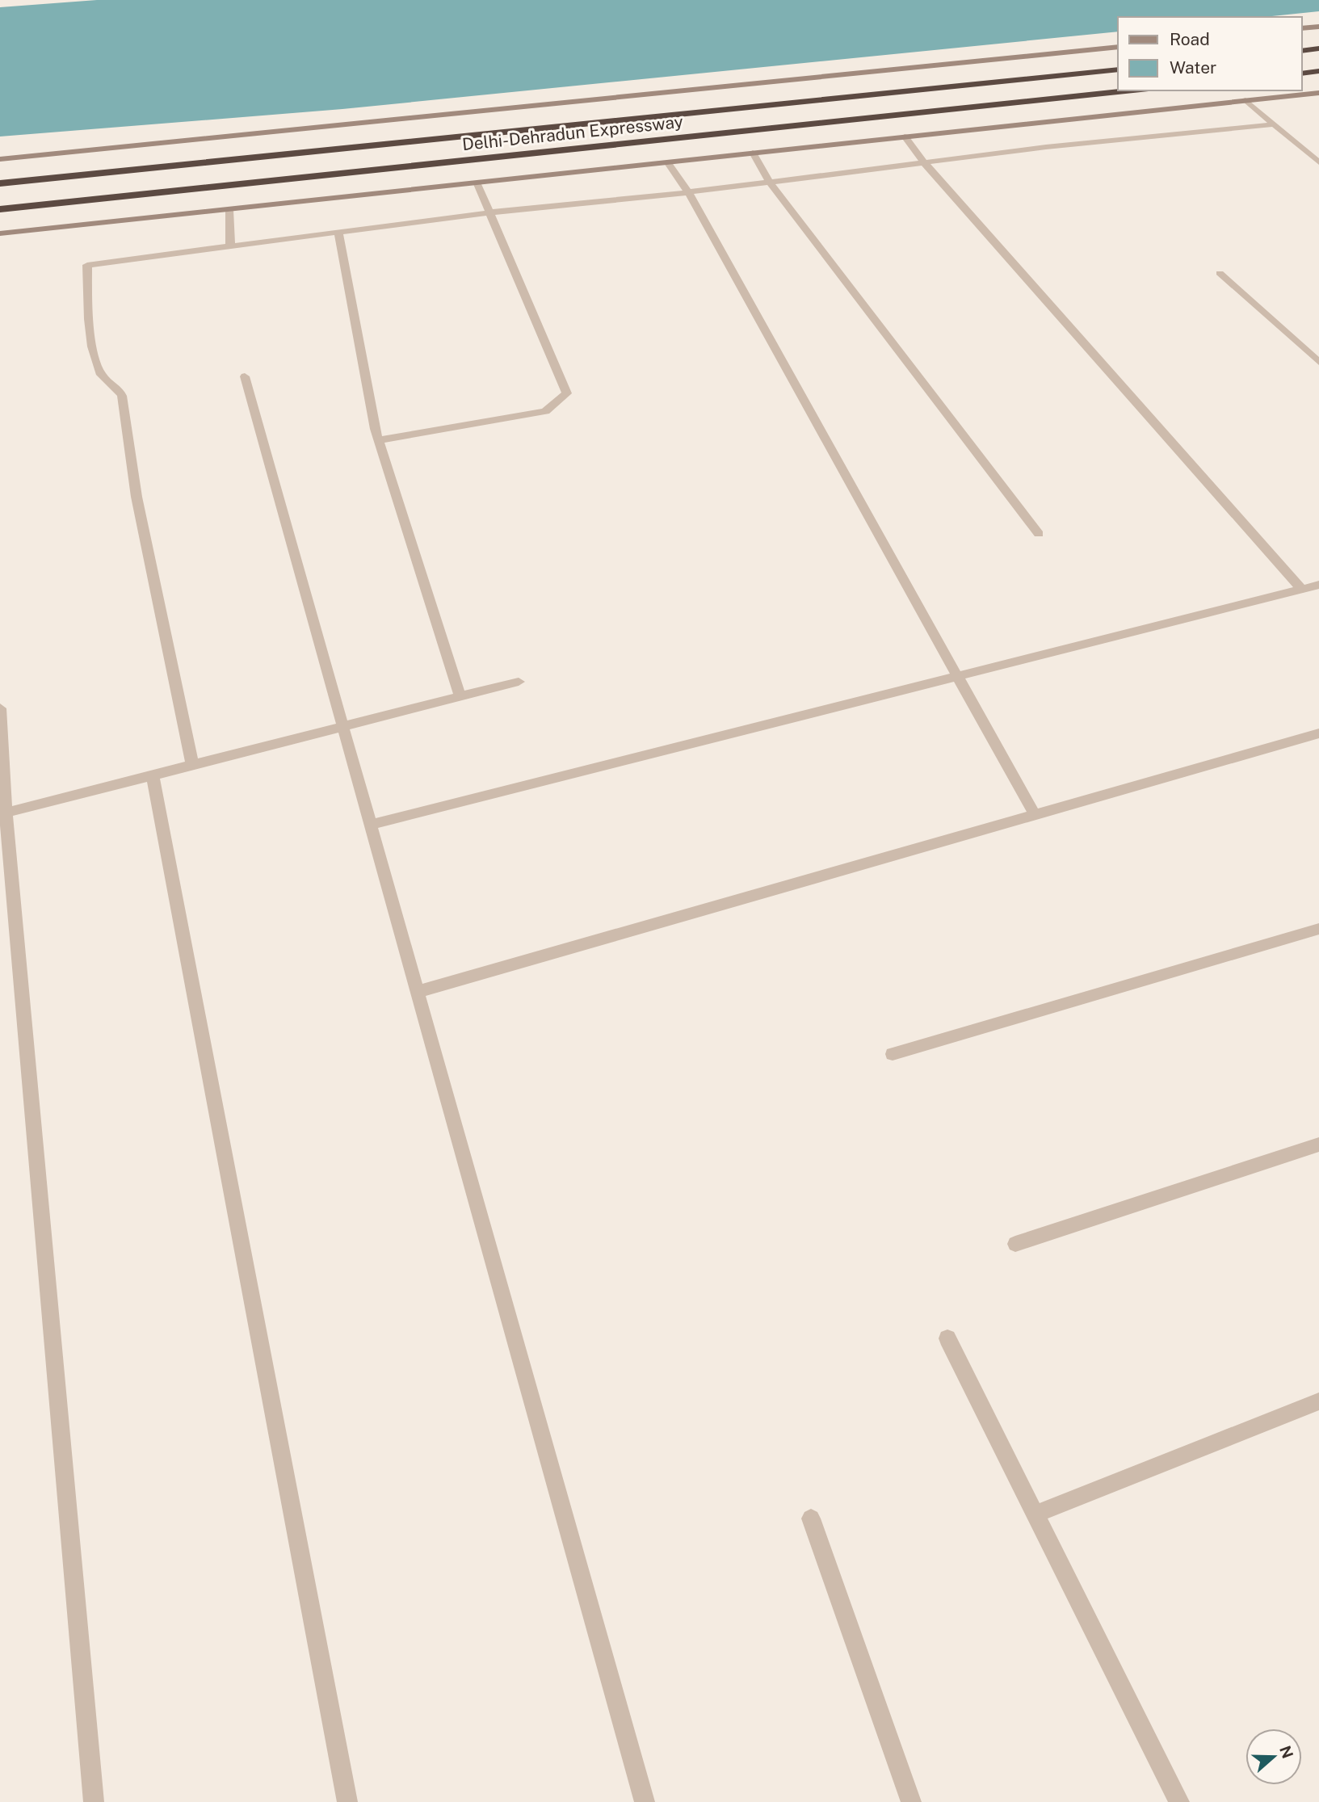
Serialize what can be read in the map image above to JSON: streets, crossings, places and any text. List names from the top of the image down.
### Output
{
  "streets": {
    "highway": ["Delhi-Dehradun Expressway"]
  },
  "legend": ["Road", "Water"],
  "north": "right"
}
